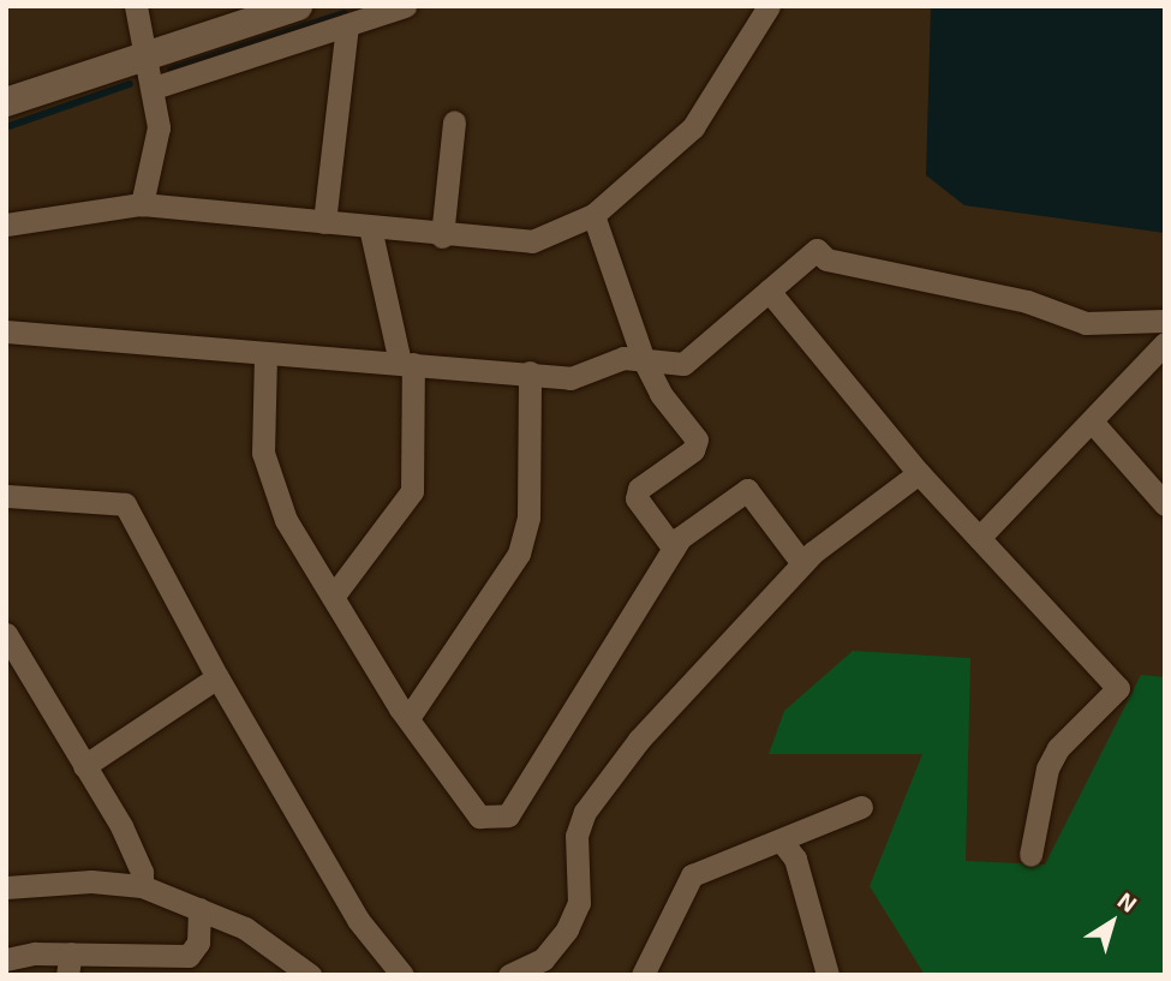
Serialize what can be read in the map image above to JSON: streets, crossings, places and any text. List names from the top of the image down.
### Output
{
  "north": "top right"
}
